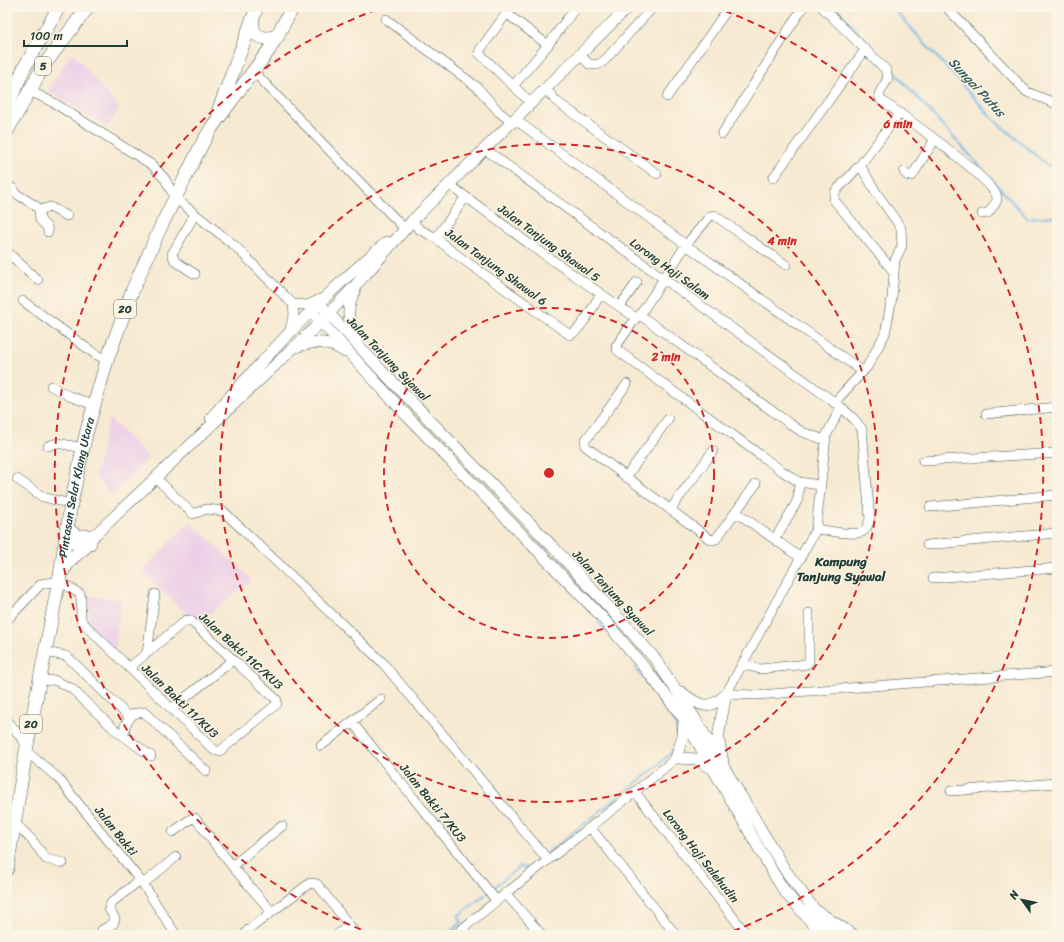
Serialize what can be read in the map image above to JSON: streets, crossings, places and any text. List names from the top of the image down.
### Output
{
  "streets": {
    "highway": ["5", "20", "Pintasan Selat Klang Utara"],
    "main road": ["Jalan Tanjung Syawal"],
    "street": [
      "Jalan Tanjung Shawal 5",
      "Jalan Tanjung Shawal 6",
      "Lorong Haji Salam",
      "Jalan Bakti 11C/KU3",
      "Jalan Bakti 11/KU3",
      "Jalan Bakti 7/KU3",
      "Jalan Bakti",
      "Lorong Haji Salehudin"
    ]
  },
  "crossings": [
    ["Jalan Tanjung Shawal 5", "Jalan Tanjung Shawal 6"],
    ["Jalan Tanjung Shawal 6", "Pintasan Selat Klang Utara"],
    ["Pintasan Selat Klang Utara", "Jalan Bakti 11/KU3"],
    ["Pintasan Selat Klang Utara", "Jalan Bakti"],
    ["Jalan Bakti 11C/KU3", "Jalan Bakti 11/KU3"]
  ],
  "districts": ["Kampung Tanjung Syawal"],
  "water": ["Sungai Putus"],
  "scale_bar": "100 m",
  "north": "top left",
  "rings": ["6 min", "4 min", "2 min"]
}
